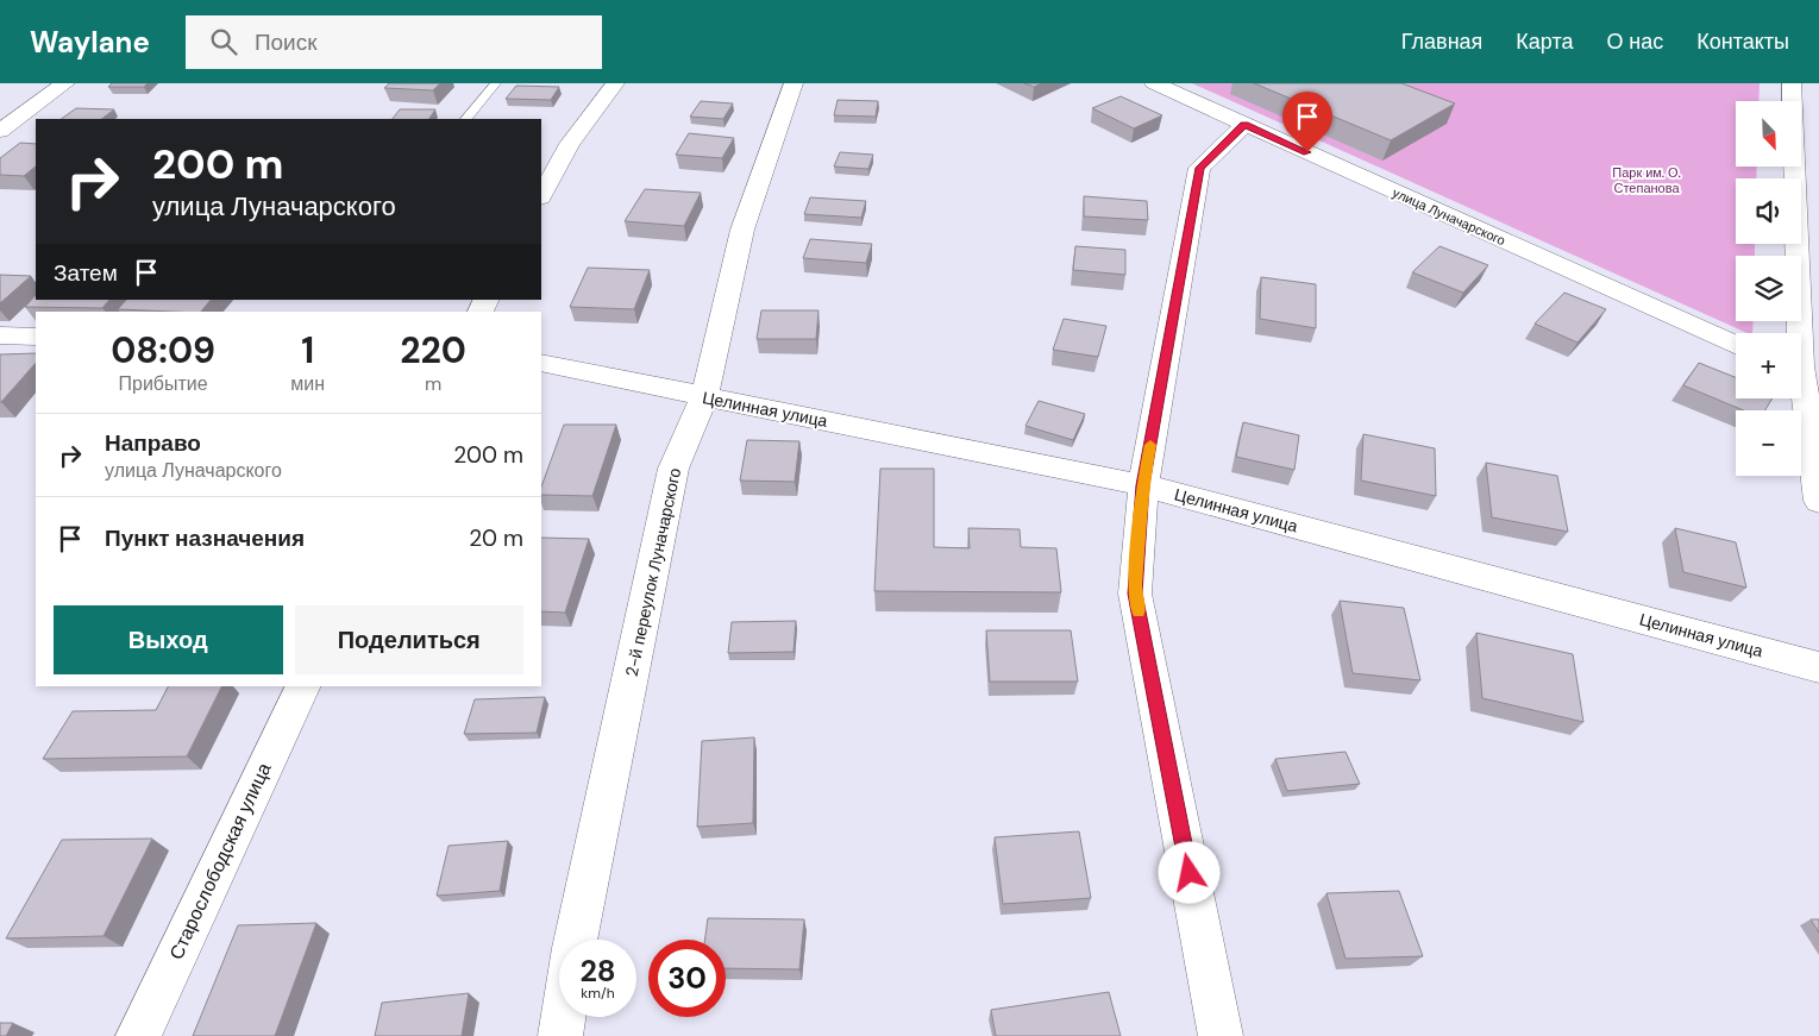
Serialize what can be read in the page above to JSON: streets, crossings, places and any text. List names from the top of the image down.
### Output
{
  "streets": {
    "street": [
      "улица Луначарского",
      "Целинная улица",
      "2-й переулок Луначарского",
      "Старослободская улица"
    ]
  },
  "crossings": [
    ["Целинная улица", "2-й переулок Луначарского"]
  ],
  "parks": ["Парк им. О. Степанова"],
  "north": "bottom right",
  "page": {
    "header": "Waylane",
    "search": "Поиск",
    "nav": [
      "Главная",
      "Карта",
      "О нас",
      "Контакты"
    ],
    "map_buttons": ["+", "−"],
    "turn": ["200 m", "улица Луначарского"],
    "then": "Затем",
    "eta": [
      "08:09",
      "Прибытие",
      "1",
      "мин",
      "220",
      "m"
    ],
    "list": [
      {
        "name": "Направо",
        "note": "улица Луначарского",
        "value": "200 m"
      },
      {
        "name": "Пункт назначения",
        "value": "20 m"
      }
    ],
    "buttons": ["Выход", "Поделиться"],
    "speed": "28 km/h",
    "limit": "30"
  }
}
